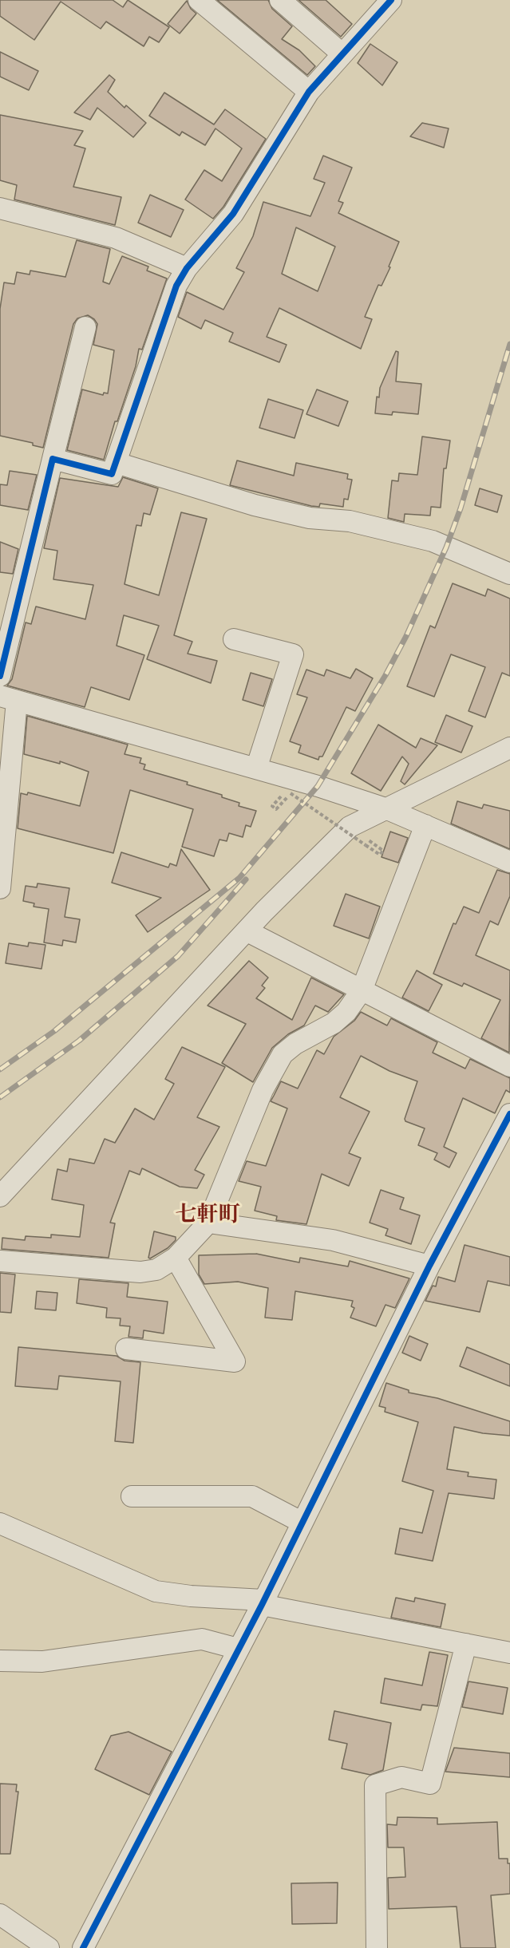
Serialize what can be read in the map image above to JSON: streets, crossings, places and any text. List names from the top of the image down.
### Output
{
  "districts": ["七軒町"]
}
